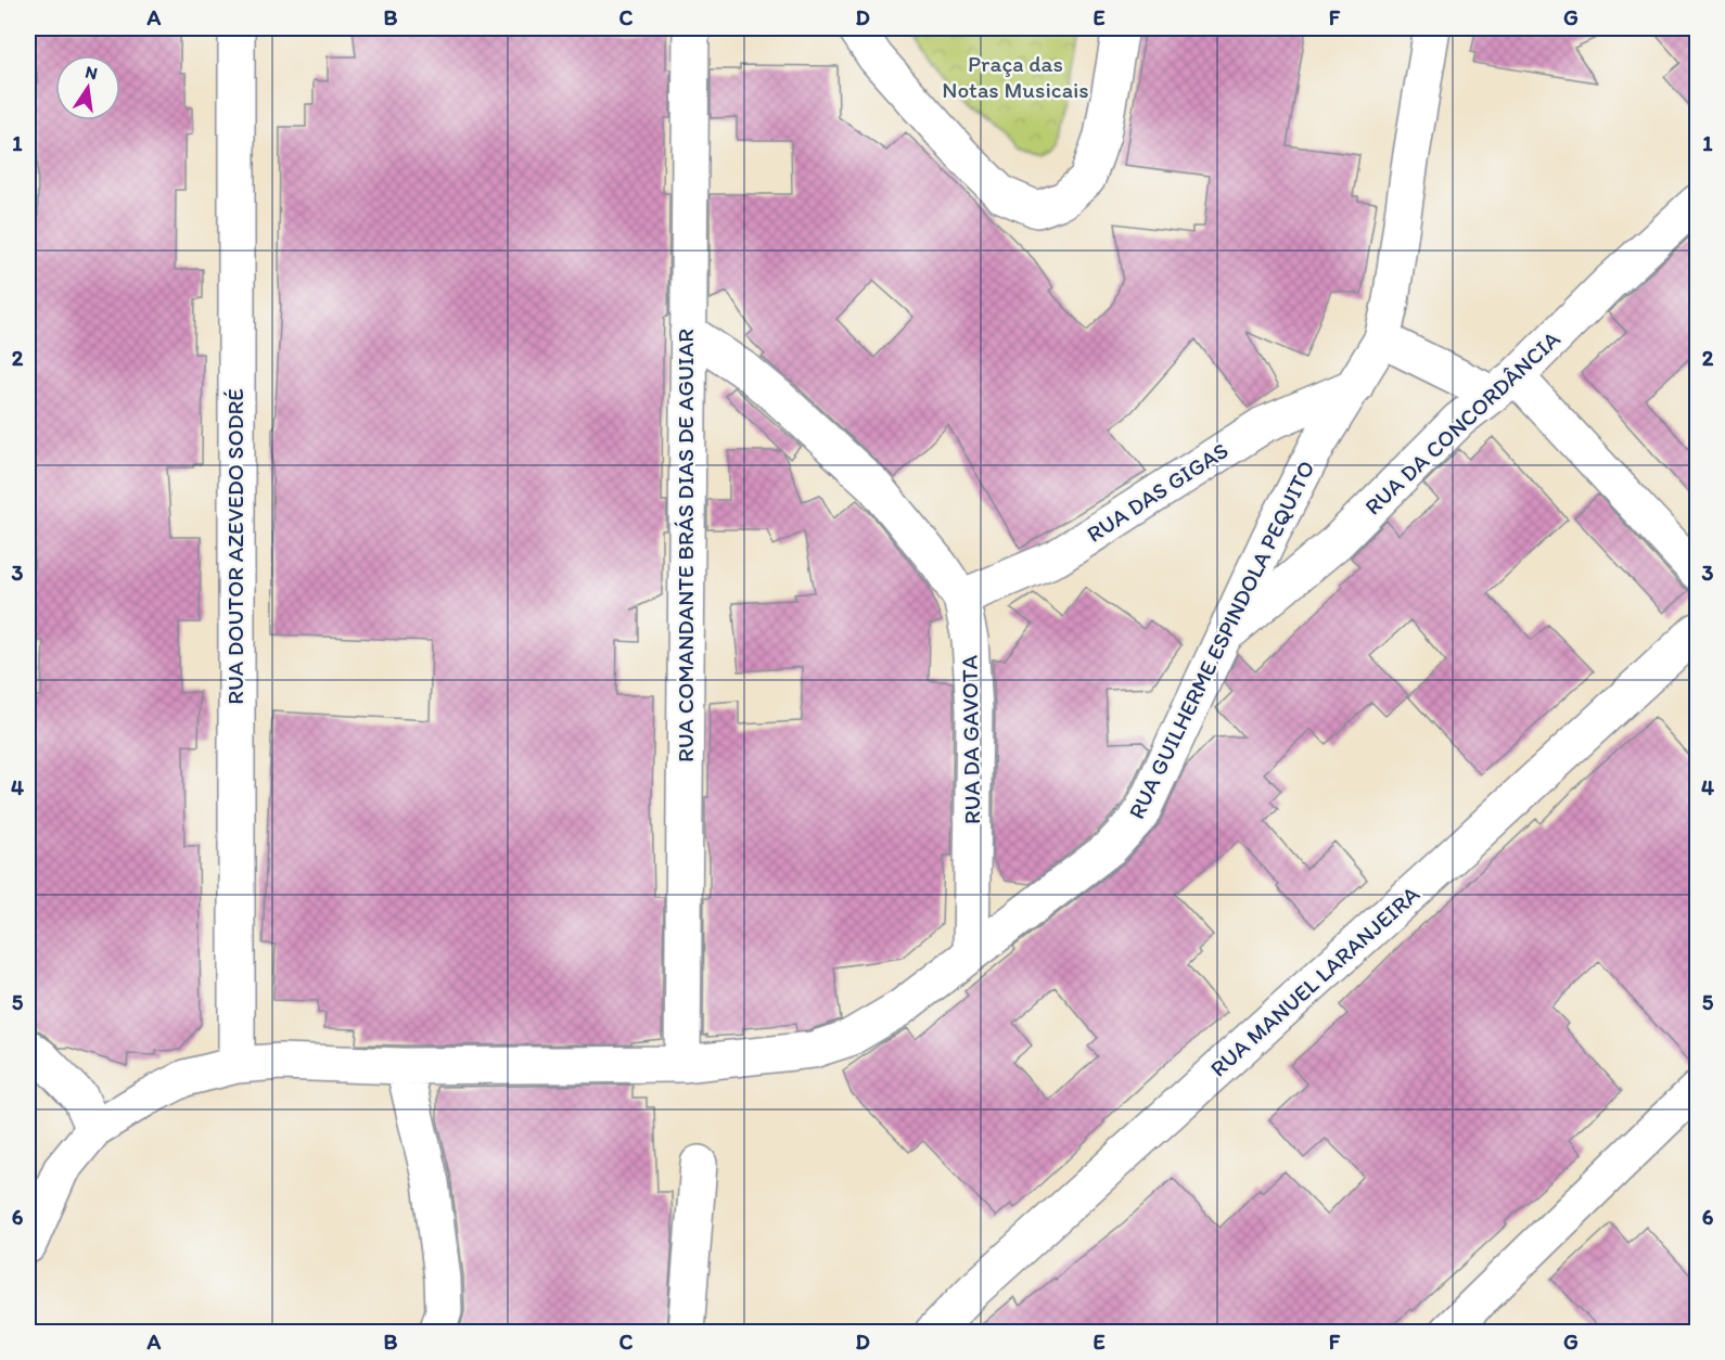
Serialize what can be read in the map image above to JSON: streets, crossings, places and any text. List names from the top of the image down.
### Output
{
  "streets": {
    "street": [
      "RUA DA CONCORDÂNCIA",
      "RUA DAS GIGAS",
      "RUA COMANDANTE BRÁS DIAS DE AGUIAR",
      "RUA DOUTOR AZEVEDO SODRÉ",
      "RUA GUILHERME ESPINDOLA PEQUITO",
      "RUA DA GAVOTA",
      "RUA MANUEL LARANJEIRA"
    ]
  },
  "crossings": [
    ["RUA DA CONCORDÂNCIA", "RUA GUILHERME ESPINDOLA PEQUITO"],
    ["RUA DAS GIGAS", "RUA GUILHERME ESPINDOLA PEQUITO"],
    ["RUA DAS GIGAS", "RUA DA GAVOTA"],
    ["RUA COMANDANTE BRÁS DIAS DE AGUIAR", "RUA GUILHERME ESPINDOLA PEQUITO"],
    ["RUA COMANDANTE BRÁS DIAS DE AGUIAR", "RUA DA GAVOTA"],
    ["RUA DOUTOR AZEVEDO SODRÉ", "RUA GUILHERME ESPINDOLA PEQUITO"],
    ["RUA GUILHERME ESPINDOLA PEQUITO", "RUA DA GAVOTA"]
  ],
  "parks": ["Praça das Notas Musicais"],
  "north": "top",
  "grid": {
    "columns": [
      "A",
      "B",
      "C",
      "D",
      "E",
      "F",
      "G"
    ],
    "rows": [
      "1",
      "2",
      "3",
      "4",
      "5",
      "6"
    ]
  }
}
